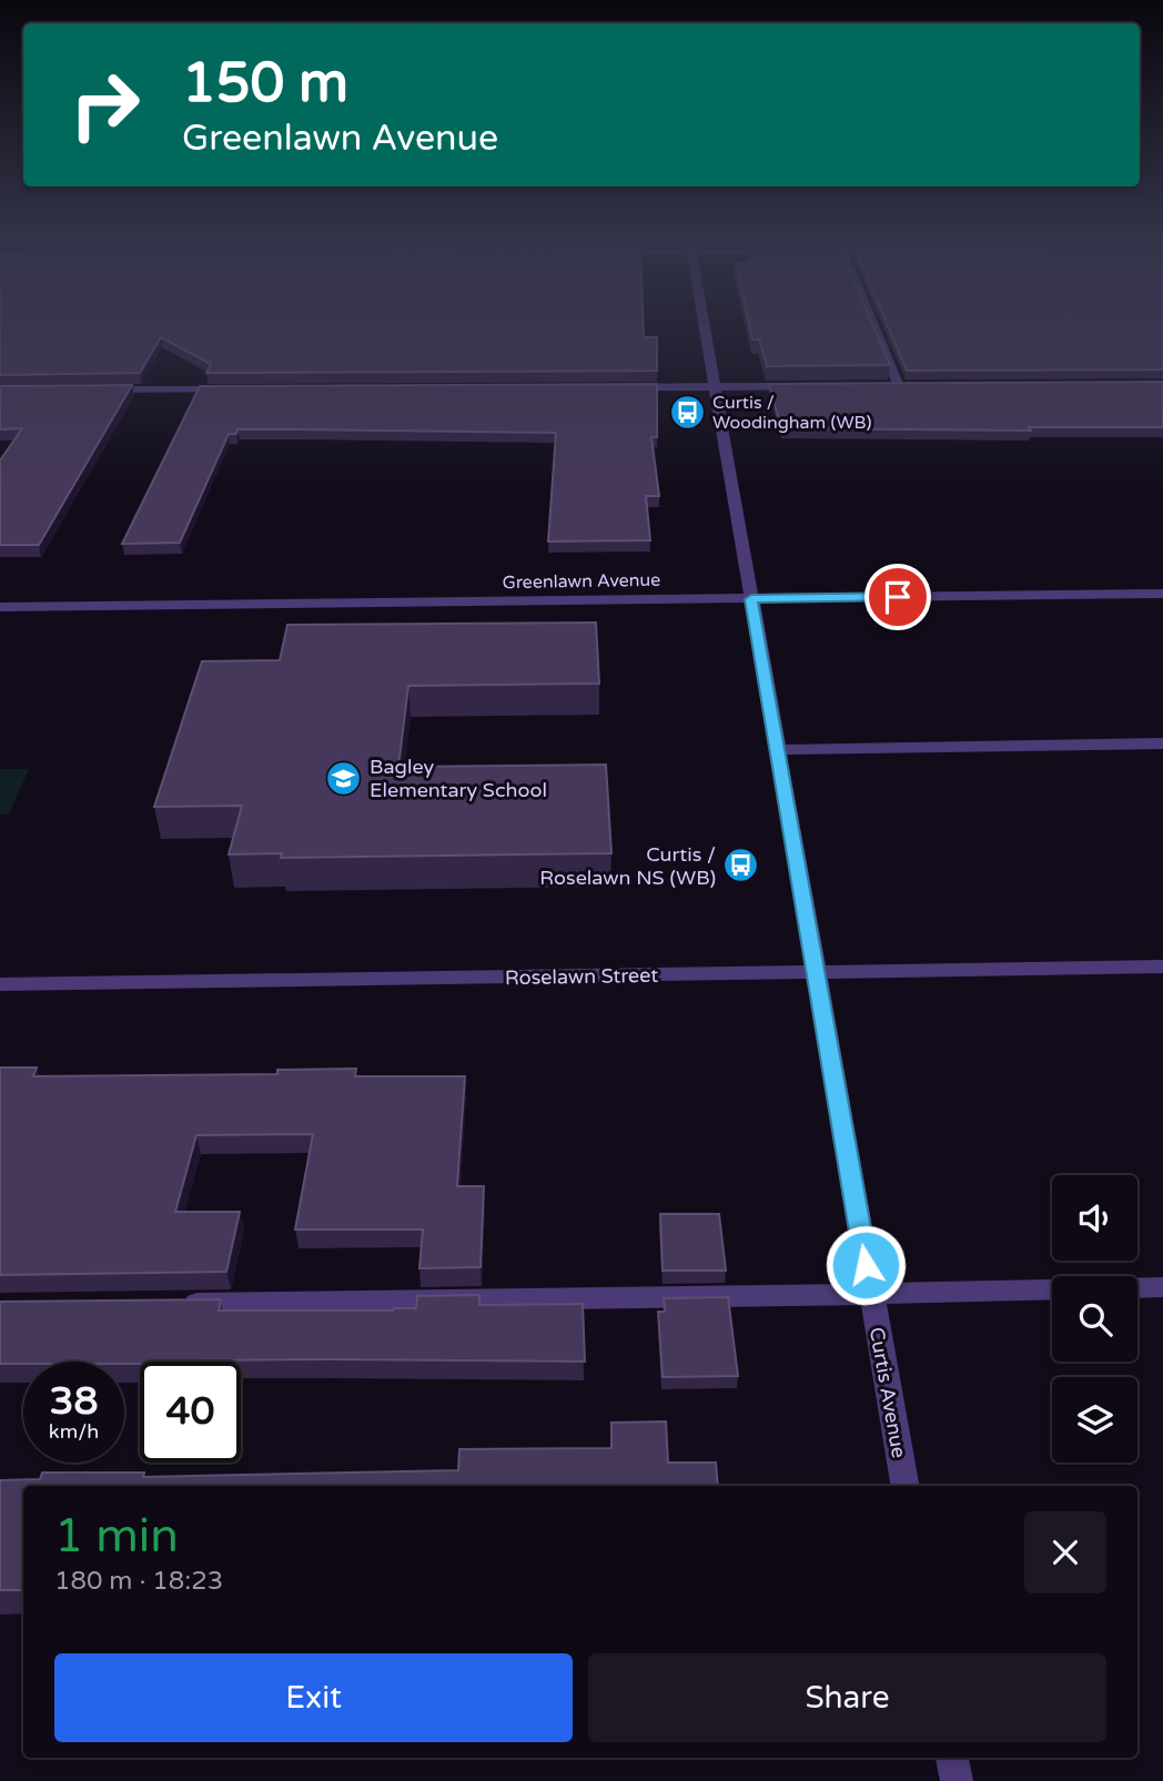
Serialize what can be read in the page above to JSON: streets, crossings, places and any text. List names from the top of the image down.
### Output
{
  "streets": {
    "street": ["Greenlawn Avenue", "Roselawn Street", "Curtis Avenue"]
  },
  "crossings": [
    ["Greenlawn Avenue", "Curtis Avenue"],
    ["Roselawn Street", "Curtis Avenue"]
  ],
  "places": {
    "bus stop": ["Curtis / Woodingham (WB)", "Curtis / Roselawn NS (WB)"],
    "school or university": ["Bagley Elementary School"]
  },
  "page": {
    "turn": ["150 m", "Greenlawn Avenue"],
    "speed": "38 km/h",
    "limit": "40",
    "heading": ["1 min", "180 m · 18:23"],
    "buttons": ["Exit", "Share"]
  }
}
